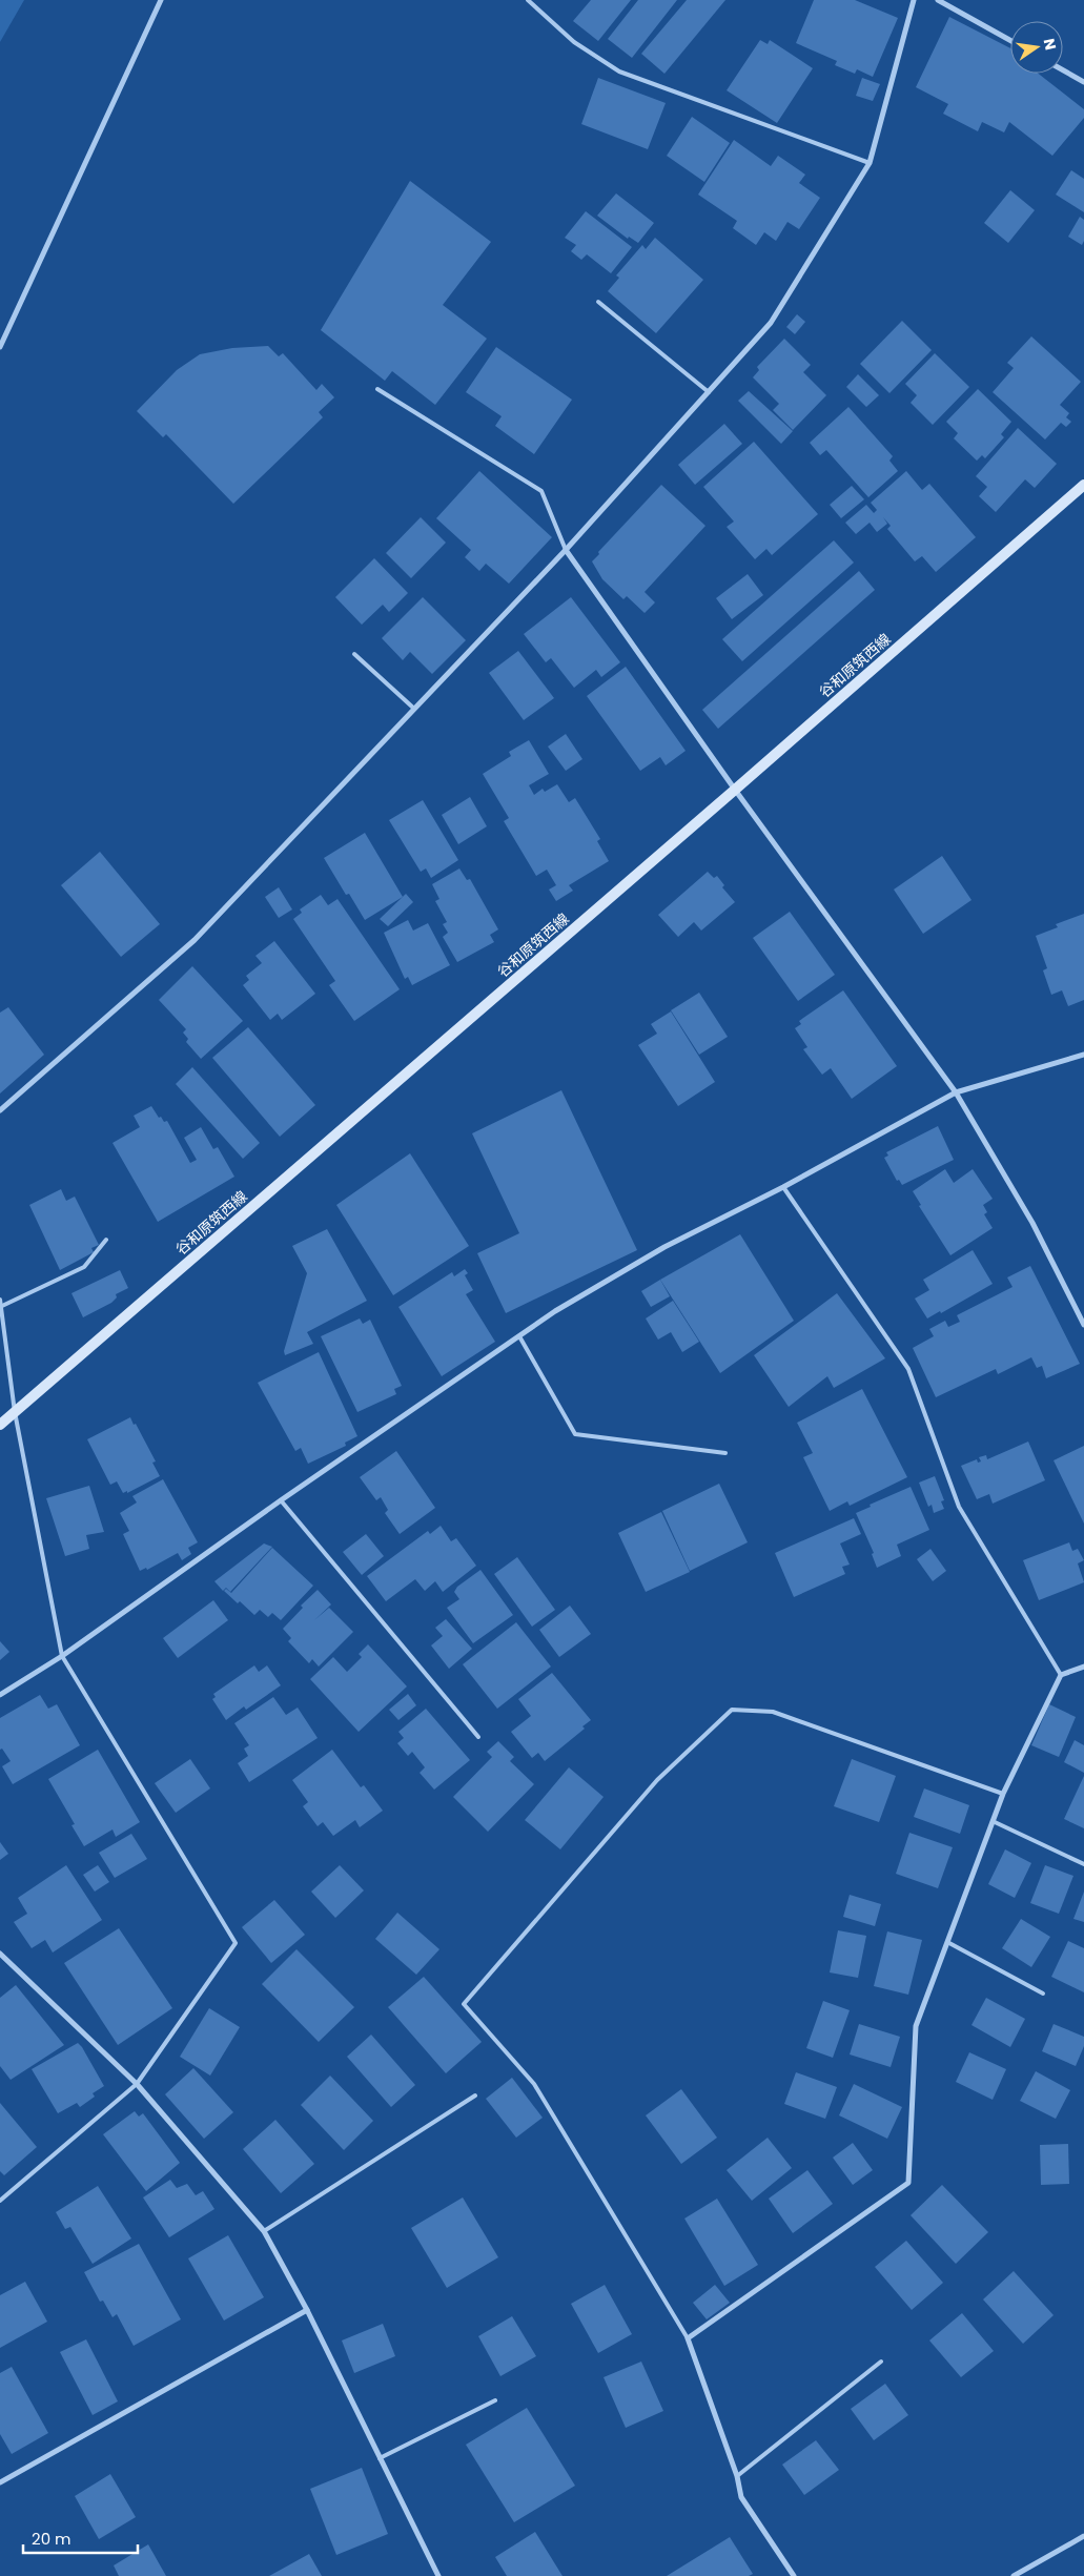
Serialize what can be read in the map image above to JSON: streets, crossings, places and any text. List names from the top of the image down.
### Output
{
  "streets": {
    "main road": ["谷和原筑西線"]
  },
  "scale_bar": "20 m",
  "north": "right"
}
